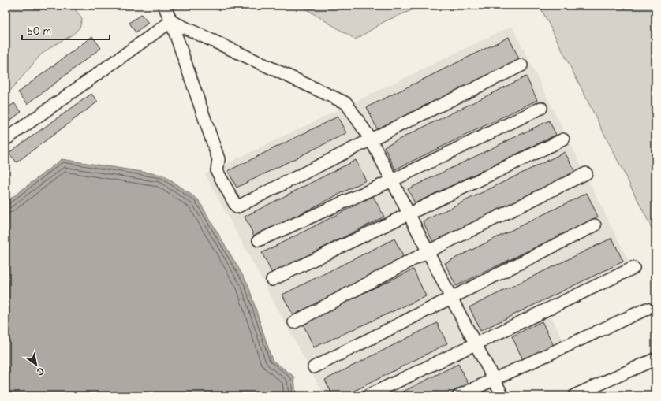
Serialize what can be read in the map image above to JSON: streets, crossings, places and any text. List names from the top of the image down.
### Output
{
  "scale_bar": "50 m",
  "north": "bottom right"
}
